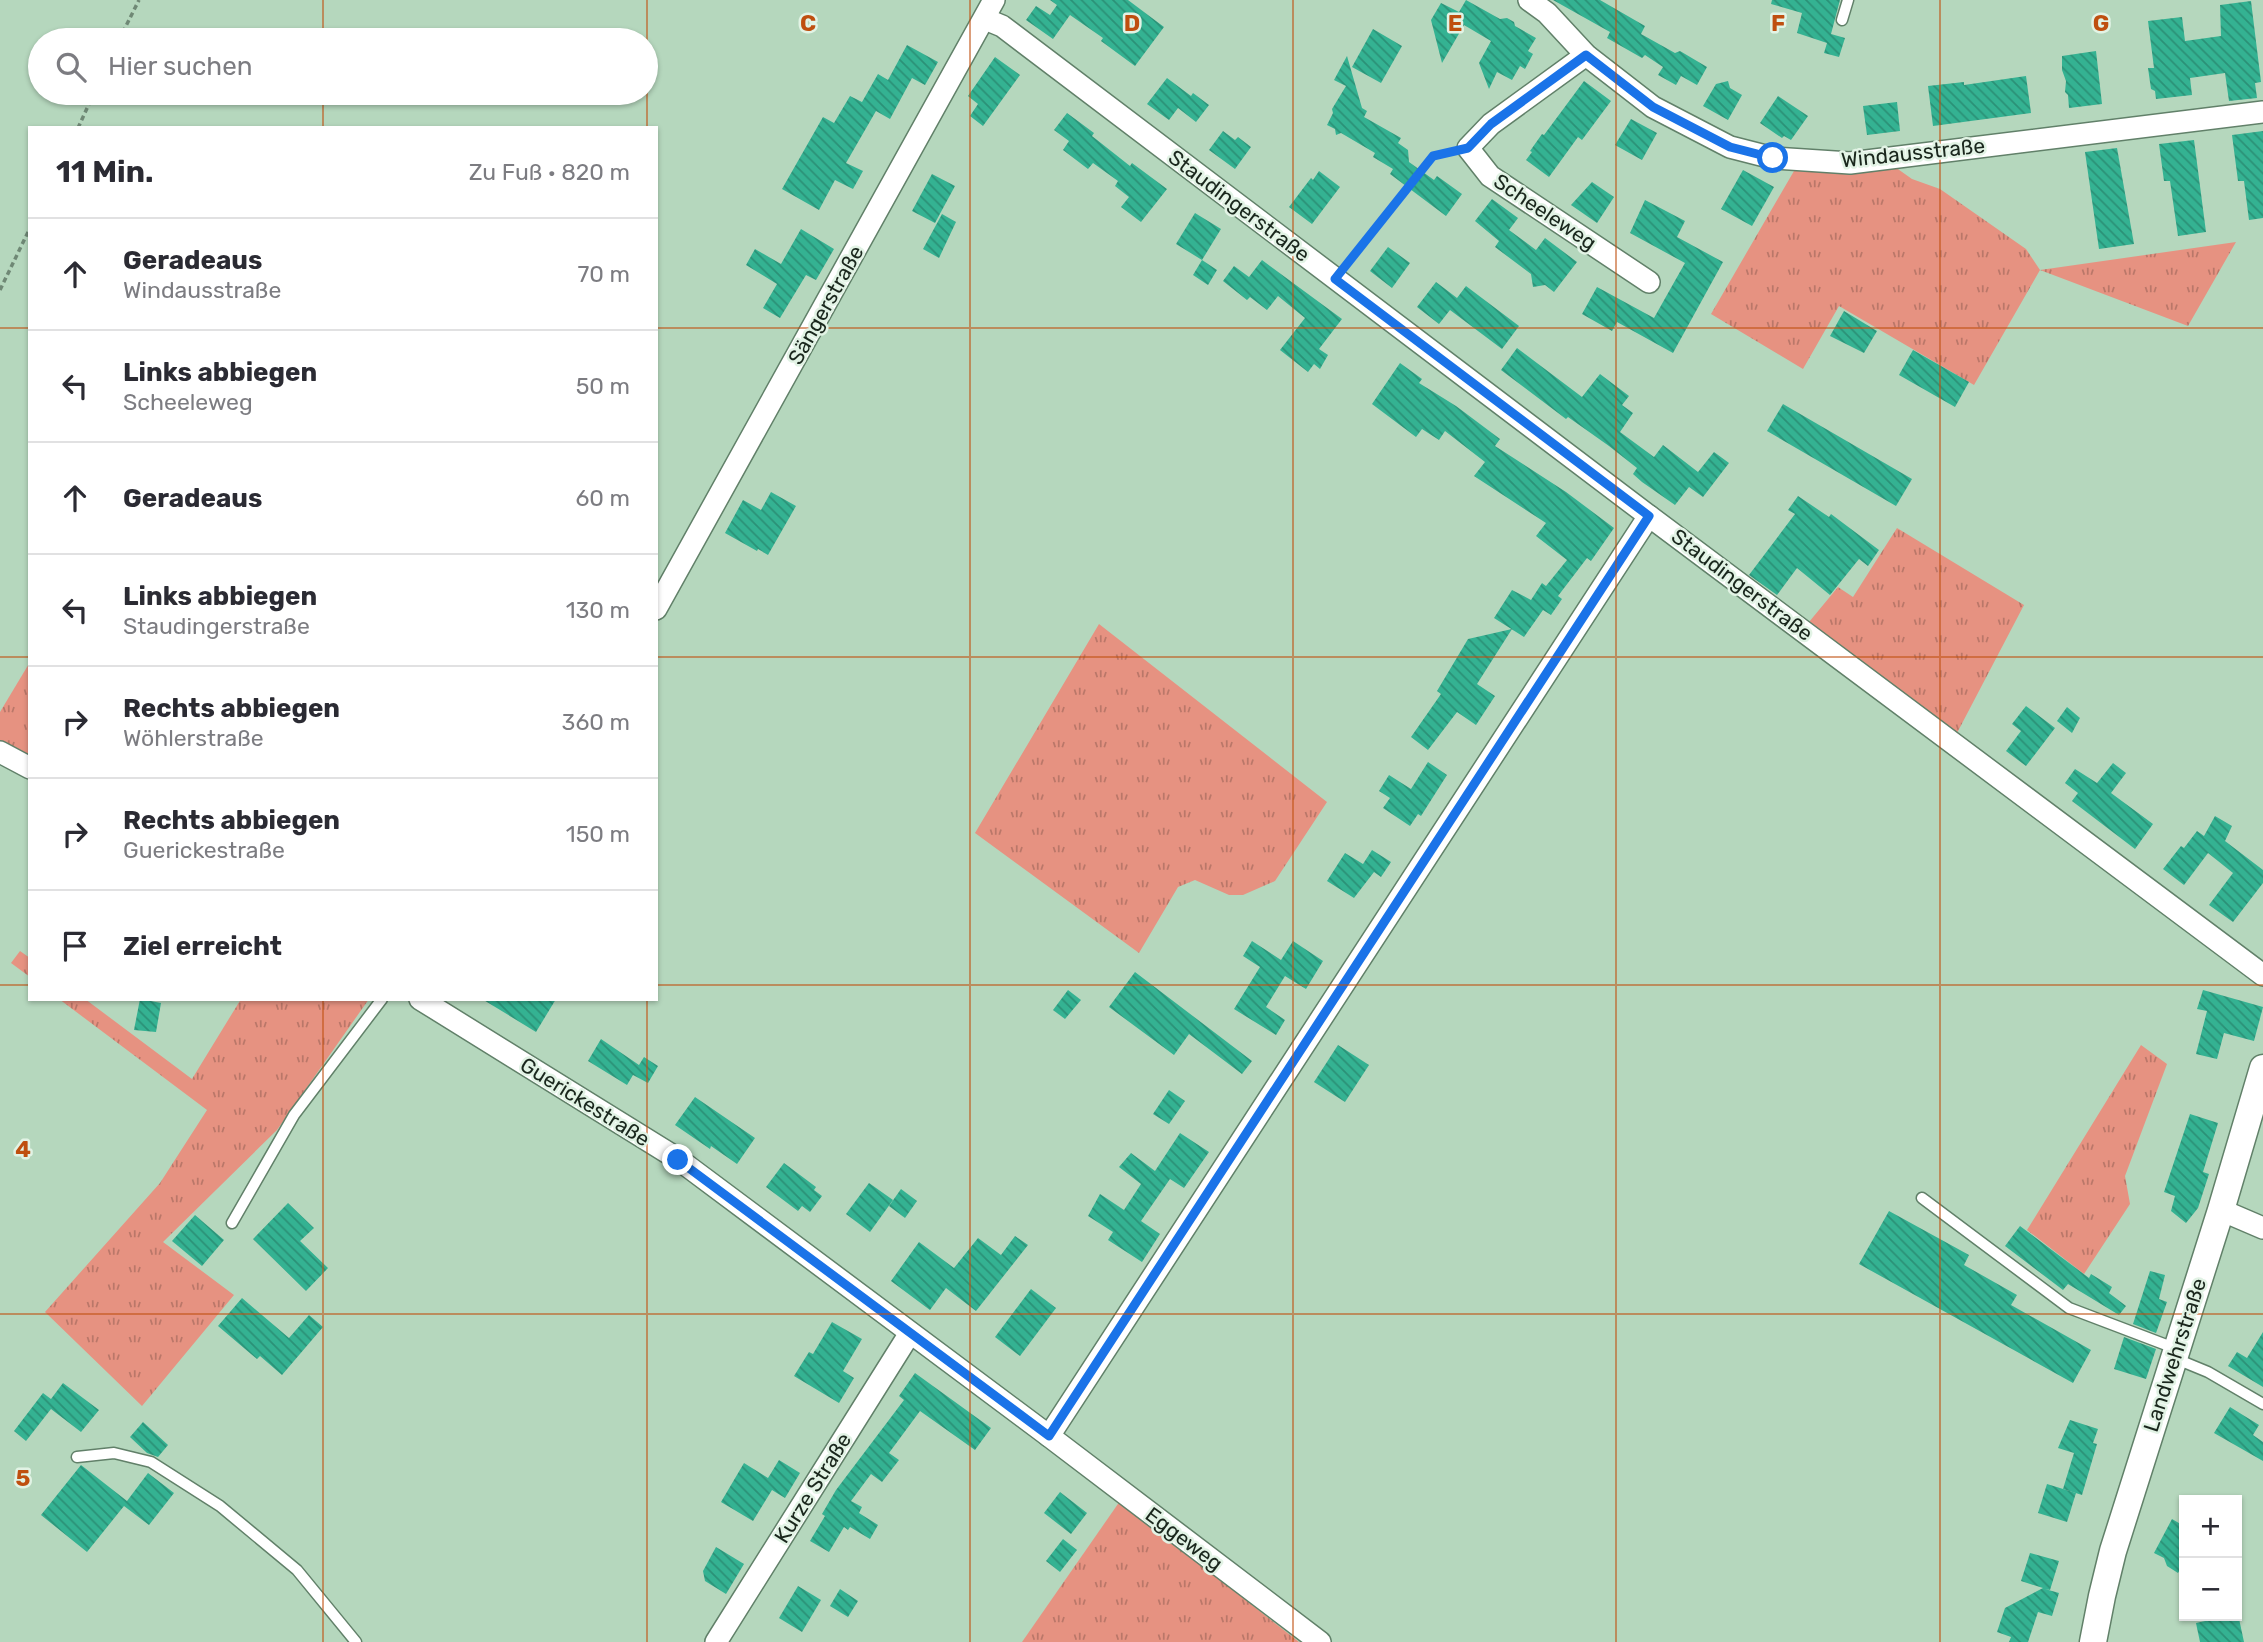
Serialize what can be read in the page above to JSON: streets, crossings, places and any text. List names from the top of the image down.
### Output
{
  "streets": {
    "street": [
      "Windausstraße",
      "Staudingerstraße",
      "Scheeleweg",
      "Sängerstraße",
      "Guerickestraße",
      "Landwehrstraße",
      "Kurze Straße",
      "Eggeweg"
    ]
  },
  "crossings": [
    ["Staudingerstraße", "Sängerstraße"],
    ["Guerickestraße", "Kurze Straße"],
    ["Guerickestraße", "Eggeweg"]
  ],
  "page": {
    "search": "Hier suchen",
    "heading": ["11 Min.", "Zu Fuß · 820 m"],
    "list": [
      ["Geradeaus", "Windausstraße", "70 m"],
      ["Links abbiegen", "Scheeleweg", "50 m"],
      ["Geradeaus", "60 m"],
      ["Links abbiegen", "Staudingerstraße", "130 m"],
      ["Rechts abbiegen", "Wöhlerstraße", "360 m"],
      ["Rechts abbiegen", "Guerickestraße", "150 m"],
      "Ziel erreicht"
    ],
    "map_buttons": ["+", "−"]
  },
  "grid": {
    "columns": [
      "C",
      "D",
      "E",
      "F",
      "G"
    ],
    "rows": ["4", "5"]
  }
}
